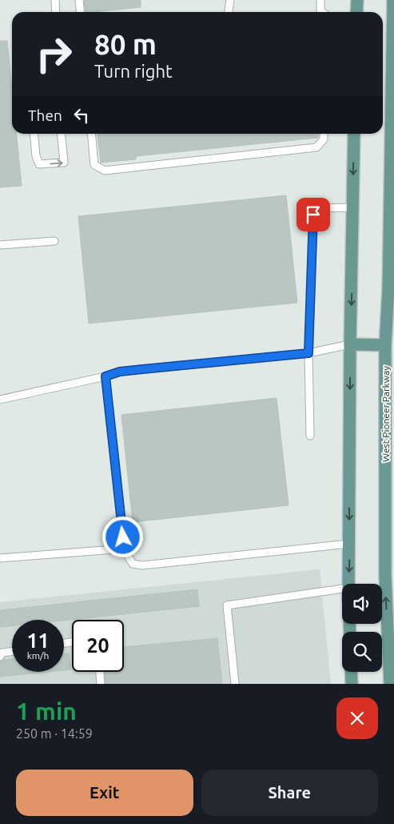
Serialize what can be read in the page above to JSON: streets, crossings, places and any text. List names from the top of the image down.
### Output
{
  "streets": {
    "main road": ["West Pioneer Parkway"]
  },
  "page": {
    "turn": ["80 m", "Turn right"],
    "then": "Then",
    "speed": "11 km/h",
    "limit": "20",
    "heading": ["1 min", "250 m · 14:59"],
    "buttons": ["Exit", "Share"]
  }
}
